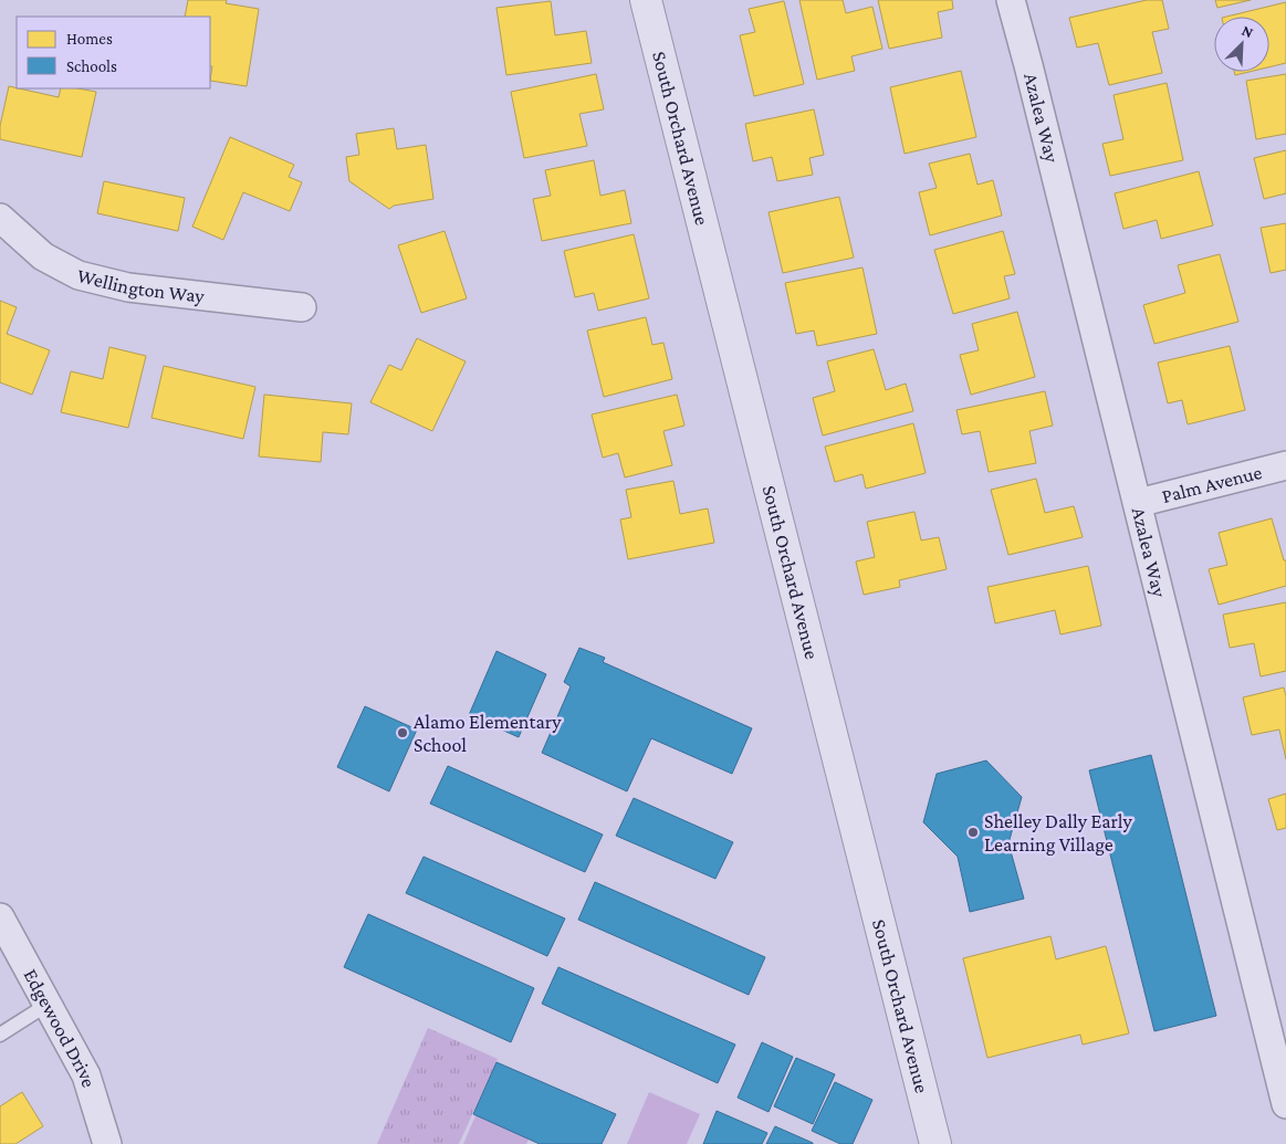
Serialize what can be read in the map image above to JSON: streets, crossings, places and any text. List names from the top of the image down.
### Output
{
  "streets": {
    "street": [
      "Azalea Way",
      "South Orchard Avenue",
      "Wellington Way",
      "Palm Avenue",
      "Edgewood Drive"
    ]
  },
  "crossings": [
    ["Azalea Way", "Palm Avenue"]
  ],
  "places": ["Alamo Elementary School", "Shelley Dally Early Learning Village"],
  "legend": ["Homes", "Schools"],
  "north": "top right"
}
